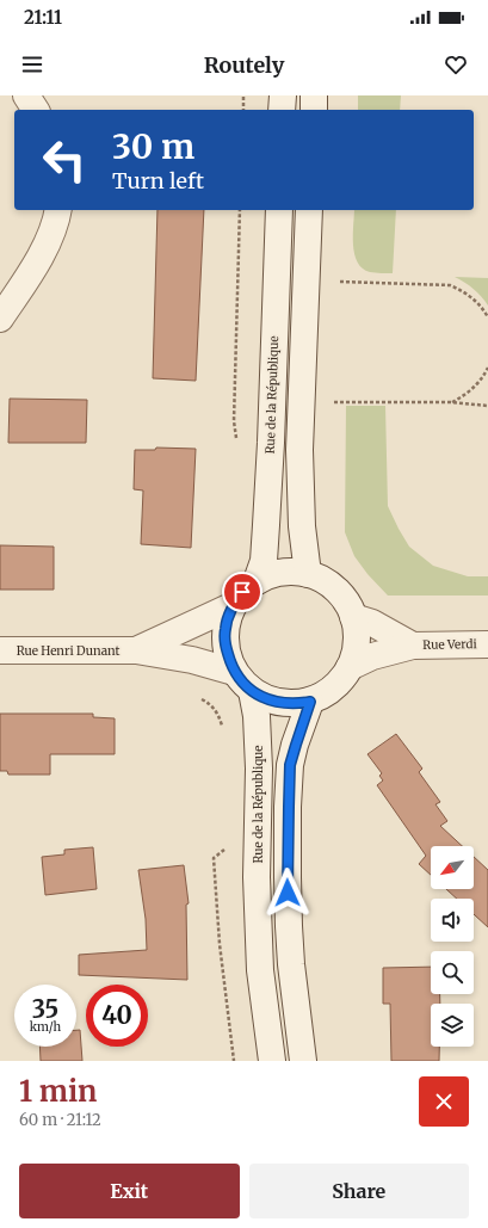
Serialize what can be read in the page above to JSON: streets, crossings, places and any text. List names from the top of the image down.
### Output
{
  "streets": {
    "street": ["Rue de la République", "Rue Verdi", "Rue Henri Dunant"]
  },
  "crossings": [
    ["Rue de la République", "Rue Verdi"],
    ["Rue de la République", "Rue Henri Dunant"],
    ["Rue Verdi", "Rue Henri Dunant"]
  ],
  "north": "bottom left",
  "page": {
    "status": "21:11",
    "header": "Routely",
    "turn": ["30 m", "Turn left"],
    "speed": "35 km/h",
    "limit": "40",
    "heading": ["1 min", "60 m · 21:12"],
    "buttons": ["Exit", "Share"]
  }
}
